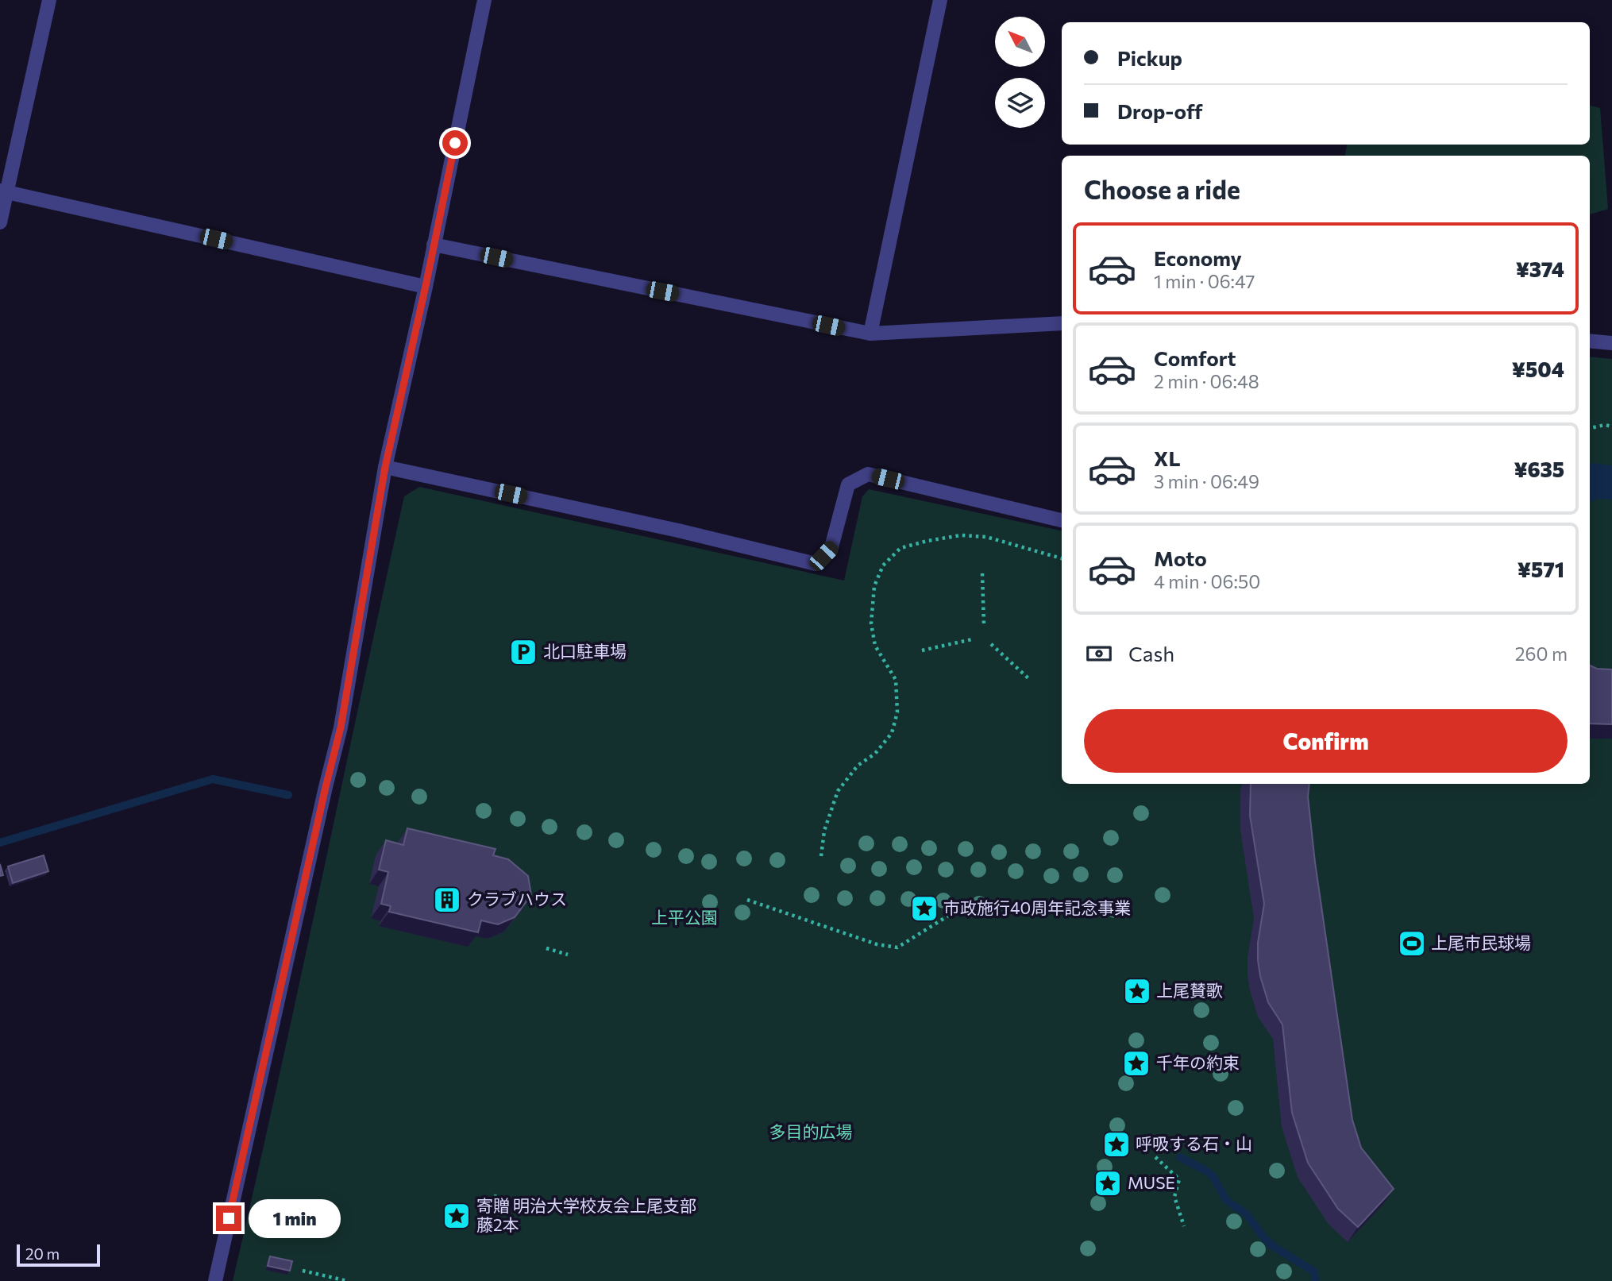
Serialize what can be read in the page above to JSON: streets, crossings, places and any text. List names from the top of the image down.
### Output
{
  "parks": ["上平公園", "多目的広場"],
  "places": {
    "parking": ["北口駐車場"],
    "building": ["クラブハウス"],
    "place": [
      "市政施行40周年記念事業",
      "上尾賛歌",
      "千年の約束",
      "呼吸する石・山",
      "MUSE",
      "寄贈 明治大学校友会上尾支部 藤2本"
    ],
    "sports": ["上尾市民球場"]
  },
  "scale_bar": "20 m",
  "north": "top left",
  "page": {
    "banner": ["Pickup", "Drop-off"],
    "heading": "Choose a ride",
    "list": [
      {
        "name": "Economy",
        "note": "1 min · 06:47",
        "value": "¥374"
      },
      {
        "name": "Comfort",
        "note": "2 min · 06:48",
        "value": "¥504"
      },
      {
        "name": "XL",
        "note": "3 min · 06:49",
        "value": "¥635"
      },
      {
        "name": "Moto",
        "note": "4 min · 06:50",
        "value": "¥571"
      }
    ],
    "pay": ["Cash", "260 m"],
    "buttons": "Confirm",
    "bubble": "1 min",
    "scale": "20 m"
  }
}
